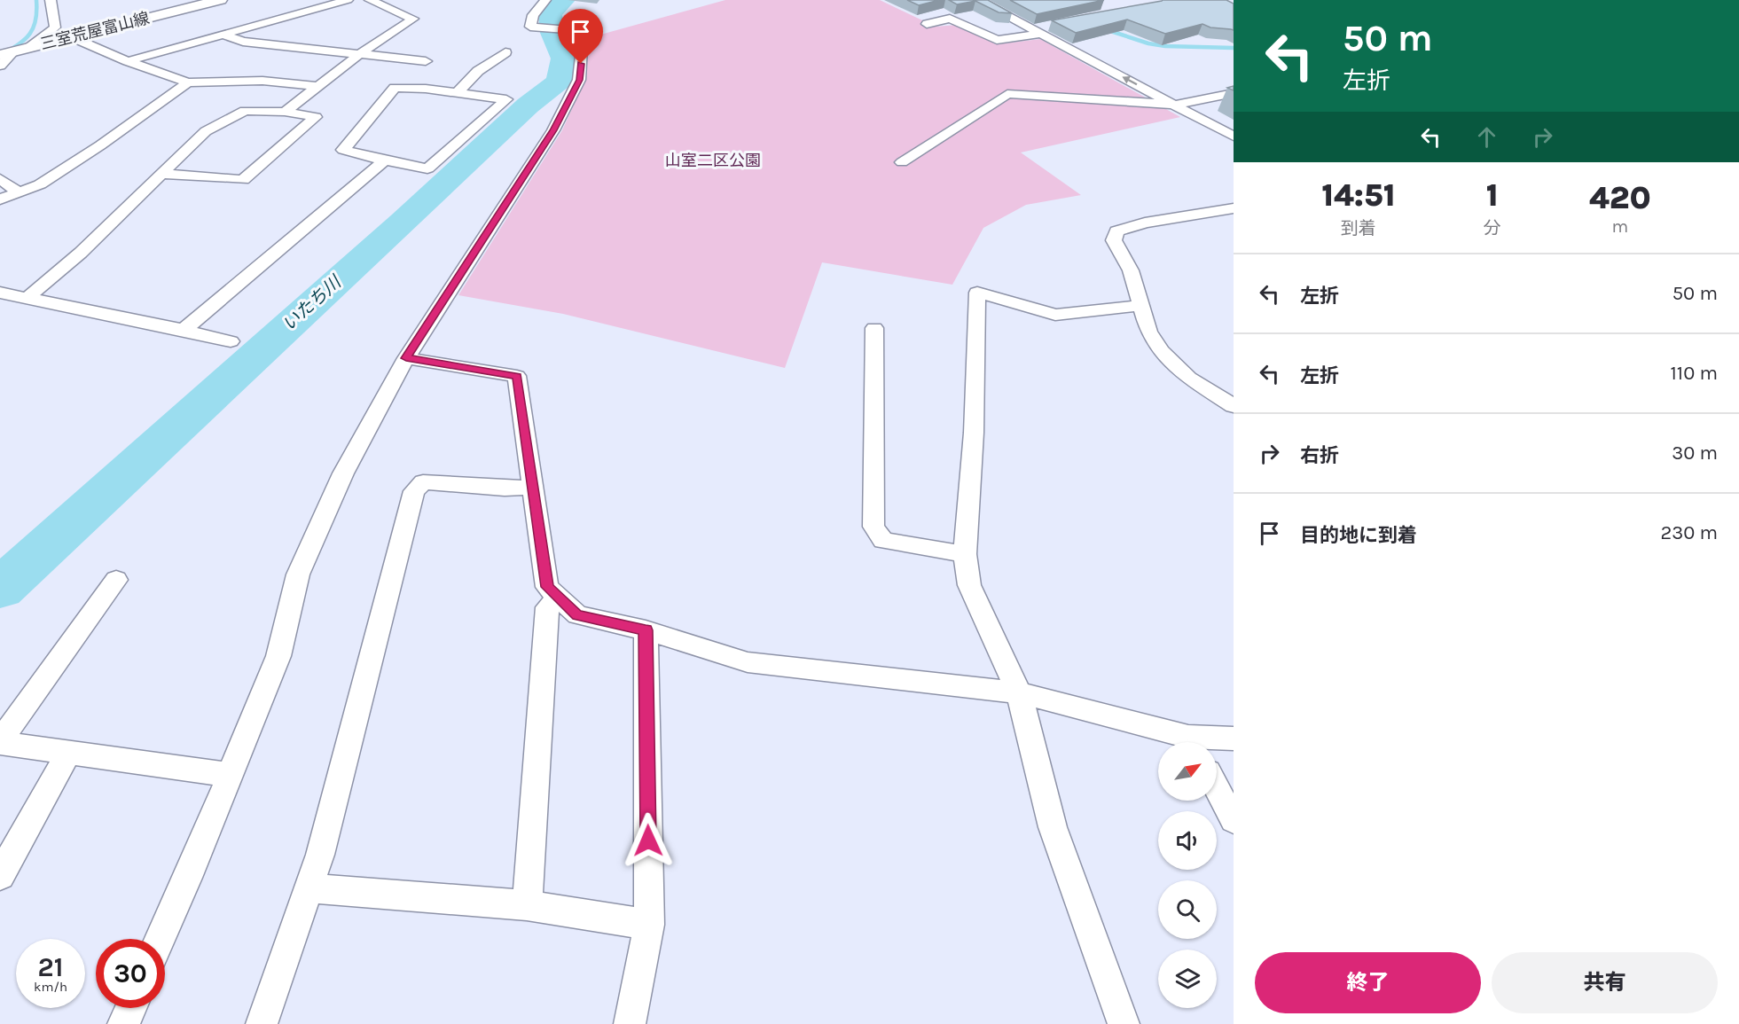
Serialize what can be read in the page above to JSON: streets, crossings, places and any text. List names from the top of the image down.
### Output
{
  "streets": {
    "main road": ["三室荒屋富山線"]
  },
  "water": ["いたち川"],
  "parks": ["山室二区公園"],
  "north": "top right",
  "page": {
    "turn": ["50 m", "左折"],
    "eta": [
      "14:51",
      "到着",
      "1",
      "分",
      "420",
      "m"
    ],
    "list": [
      {
        "name": "左折",
        "value": "50 m"
      },
      {
        "name": "左折",
        "value": "110 m"
      },
      {
        "name": "右折",
        "value": "30 m"
      },
      {
        "name": "目的地に到着",
        "value": "230 m"
      }
    ],
    "speed": "21 km/h",
    "limit": "30",
    "buttons": ["終了", "共有"]
  }
}
